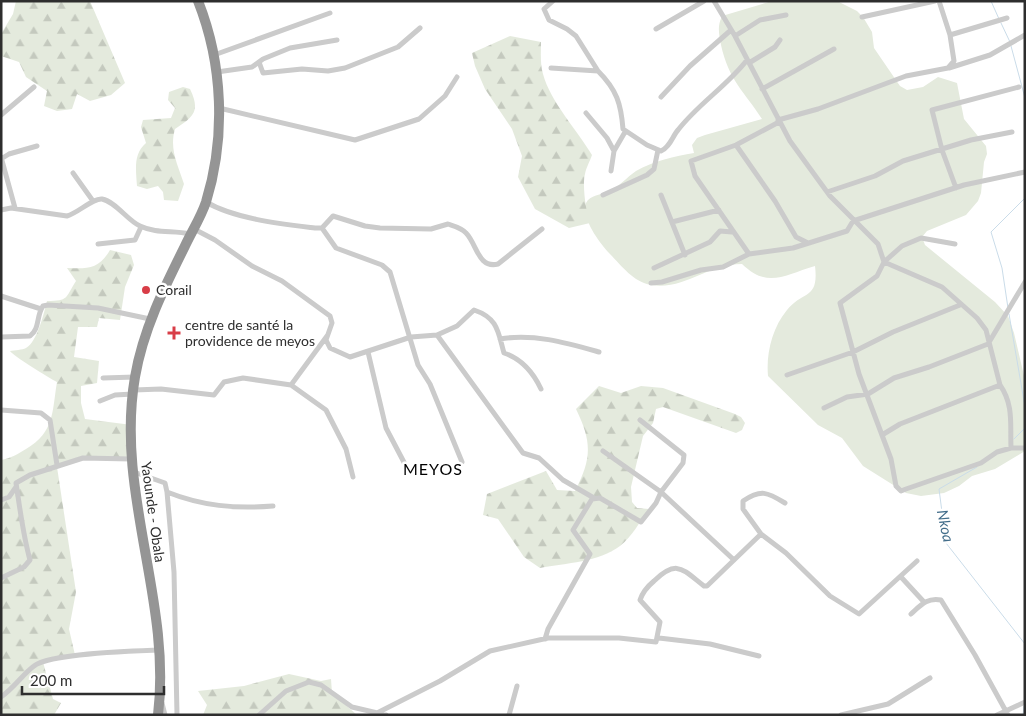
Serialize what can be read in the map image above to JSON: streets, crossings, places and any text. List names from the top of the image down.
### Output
{
  "streets": {
    "highway": ["Yaounde - Obala"]
  },
  "districts": ["MEYOS"],
  "water": ["Nkoa"],
  "places": {
    "other": ["Corail"],
    "health": ["centre de santé la providence de meyos"]
  },
  "scale_bar": "200 m"
}
